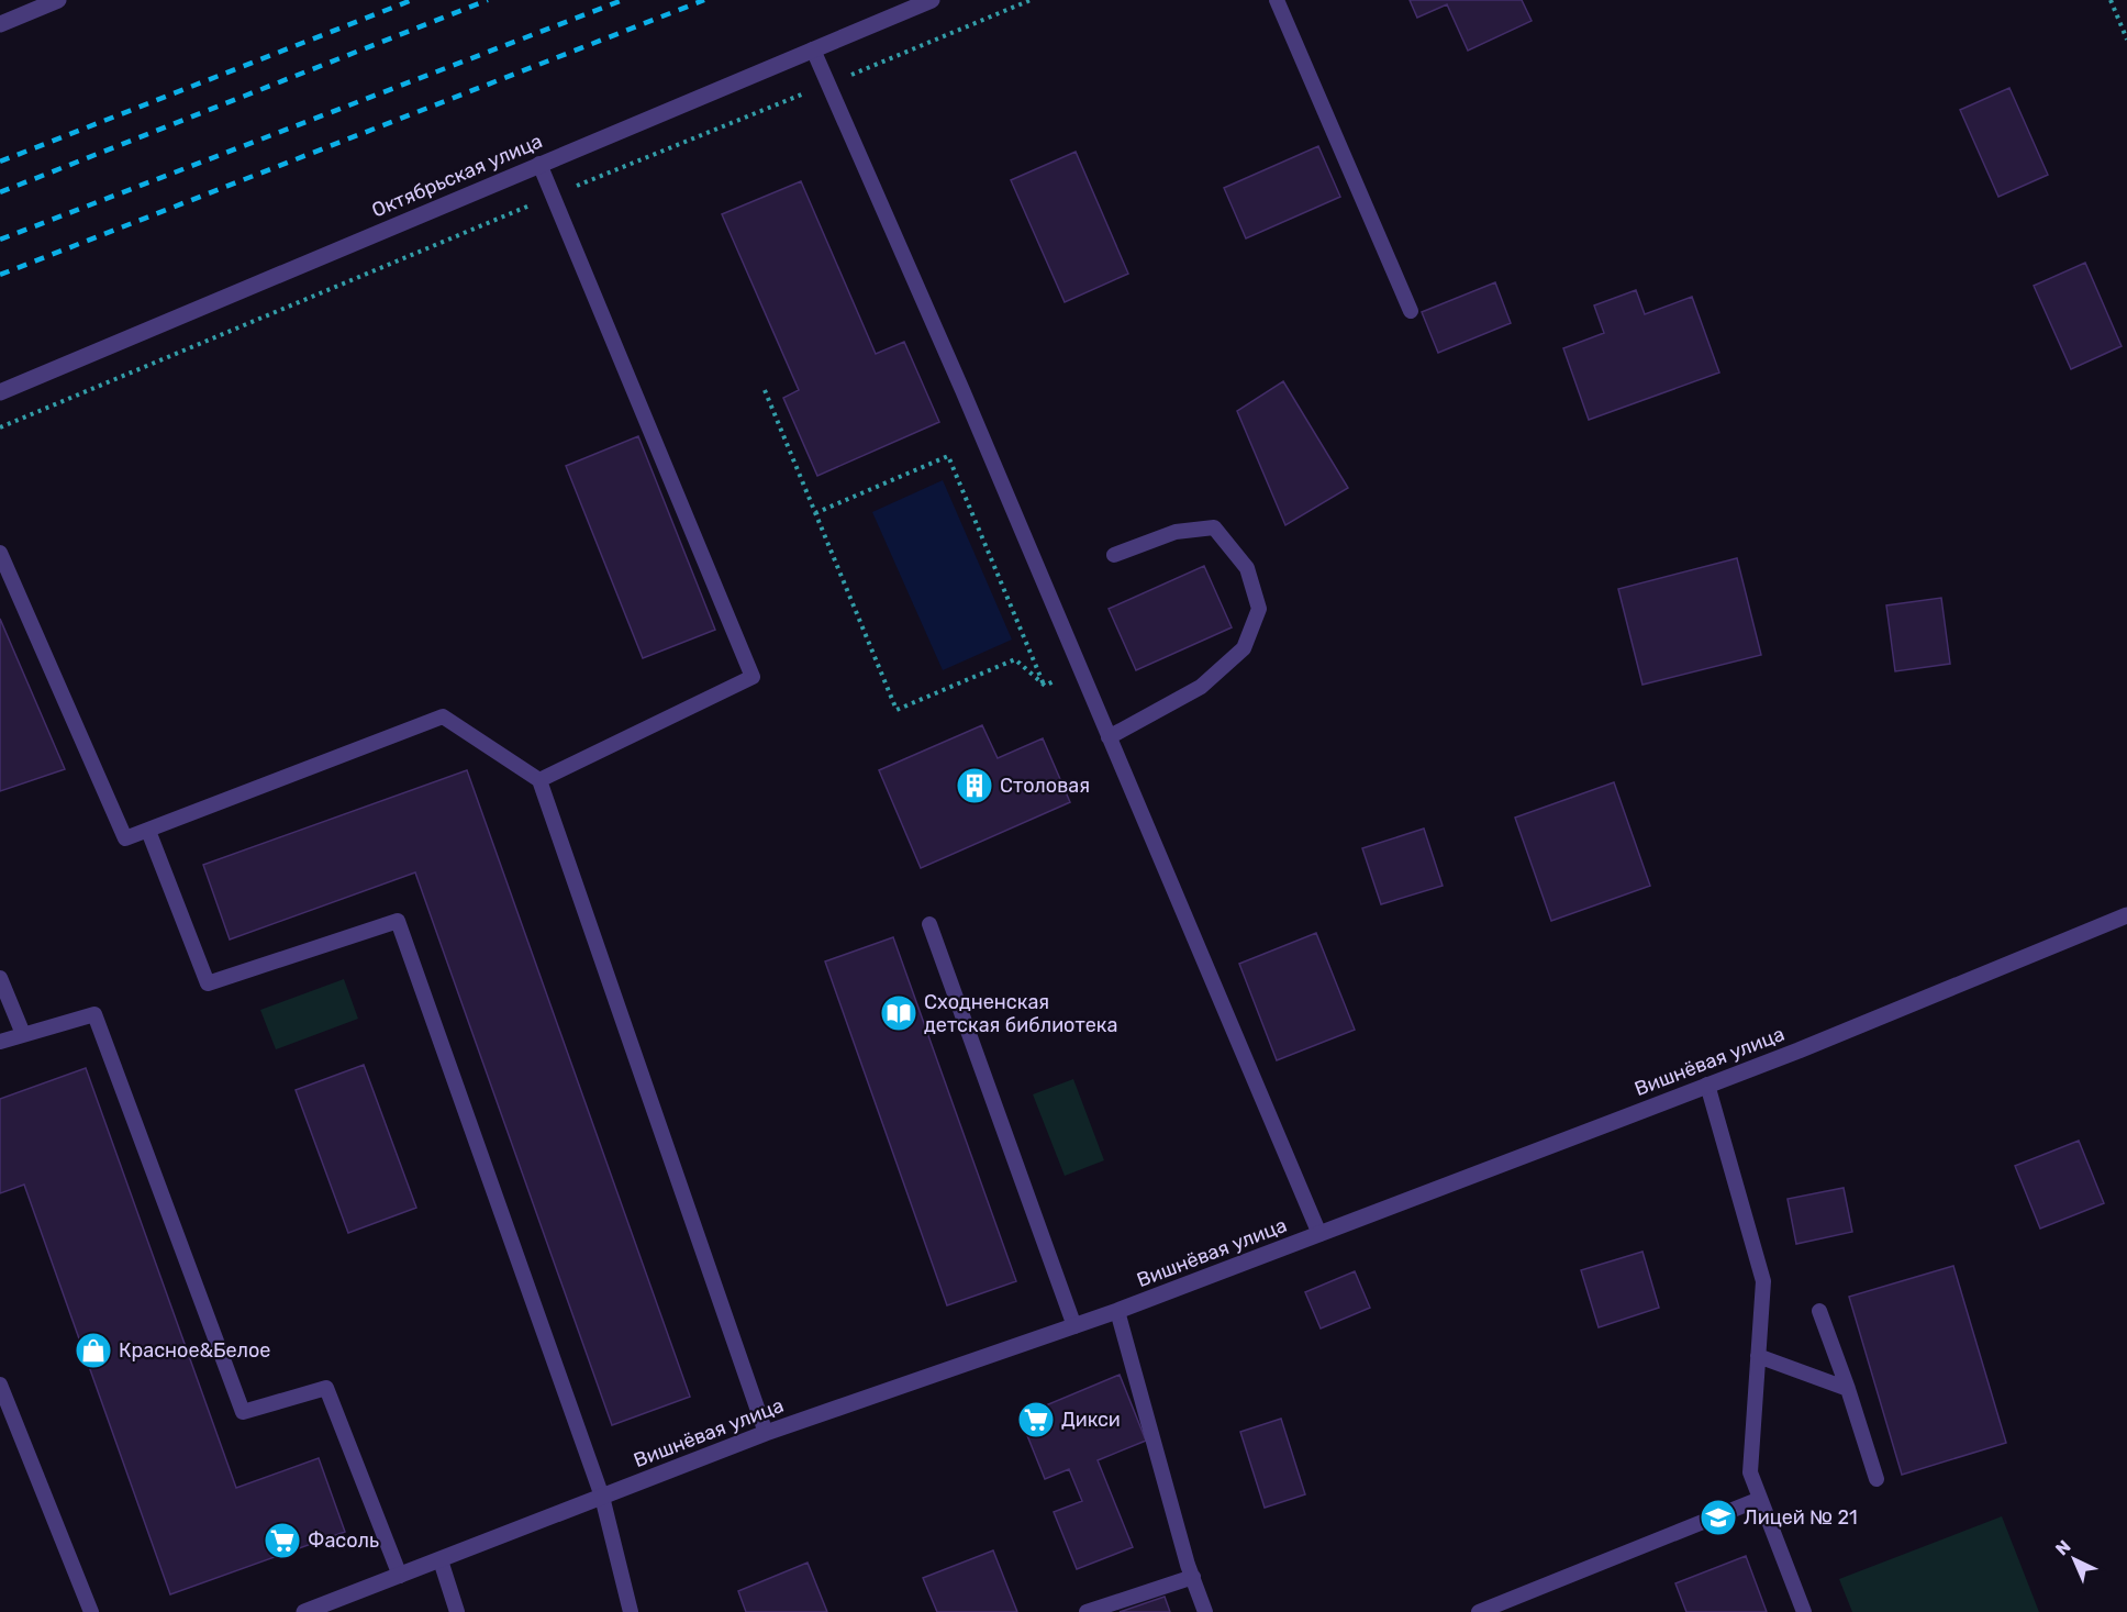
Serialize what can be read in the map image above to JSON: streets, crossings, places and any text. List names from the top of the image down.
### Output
{
  "streets": {
    "street": ["Октябрьская улица", "Вишнёвая улица"]
  },
  "places": {
    "building": ["Столовая"],
    "library": ["Сходненская детская библиотека"],
    "shop": ["Красное&Белое"],
    "supermarket": ["Дикси", "Фасоль"],
    "school or university": ["Лицей № 21"]
  },
  "north": "top left"
}
